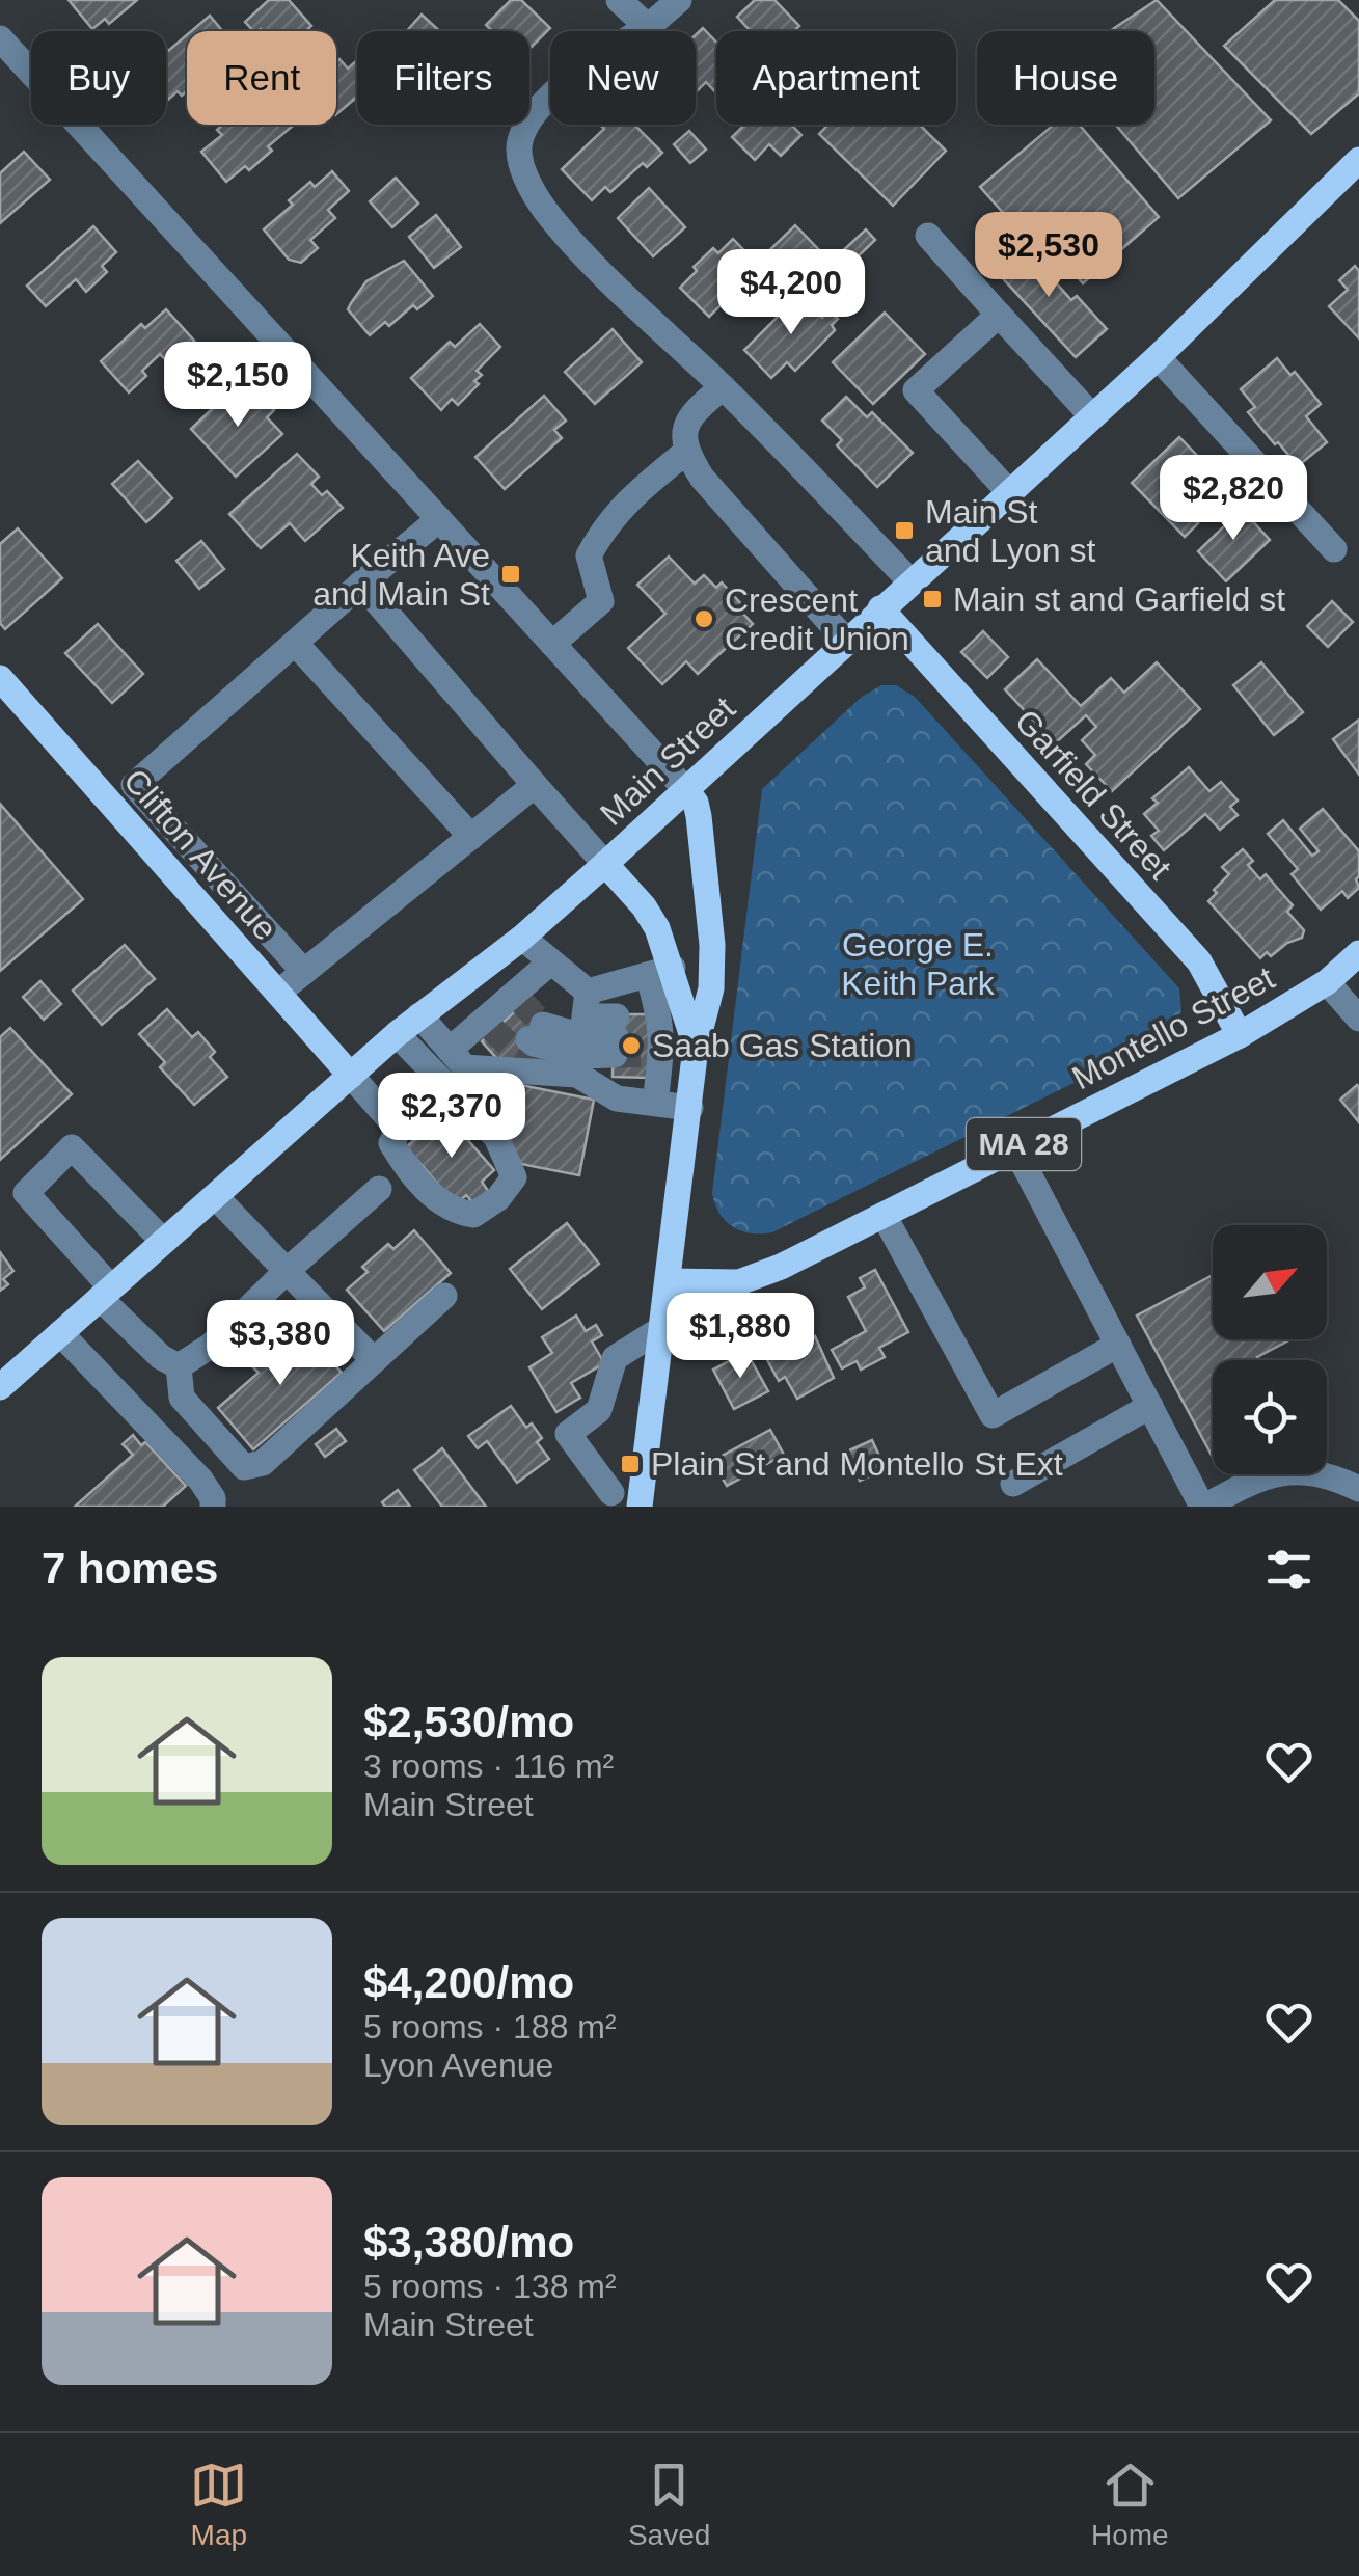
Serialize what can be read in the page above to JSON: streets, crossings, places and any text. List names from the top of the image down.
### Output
{
  "streets": {
    "main road": [
      "Main Street",
      "Garfield Street",
      "Clifton Avenue",
      "Montello Street",
      "MA 28"
    ]
  },
  "crossings": [
    ["Main Street", "Garfield Street"],
    ["Main Street", "Clifton Avenue"],
    ["Garfield Street", "Montello Street"]
  ],
  "parks": ["George E. Keith Park"],
  "places": {
    "transit": [
      "Main St and Lyon st",
      "Keith Ave and Main St",
      "Main st and Garfield st",
      "Plain St and Montello St Ext"
    ],
    "other": ["Crescent Credit Union", "Saab Gas Station"]
  },
  "north": "top right",
  "page": {
    "chip": [
      "Buy",
      "Rent",
      "Filters",
      "New",
      "Apartment",
      "House"
    ],
    "price": [
      "$2,530",
      "$4,200",
      "$2,150",
      "$2,820",
      "$2,370",
      "$1,880",
      "$3,380"
    ],
    "heading": "7 homes",
    "list": [
      {
        "name": "$2,530/mo",
        "note": "3 rooms · 116 m² · Main Street"
      },
      {
        "name": "$4,200/mo",
        "note": "5 rooms · 188 m² · Lyon Avenue"
      },
      {
        "name": "$3,380/mo",
        "note": "5 rooms · 138 m² · Main Street"
      }
    ],
    "tabs": ["Map", "Saved", "Home"]
  }
}
